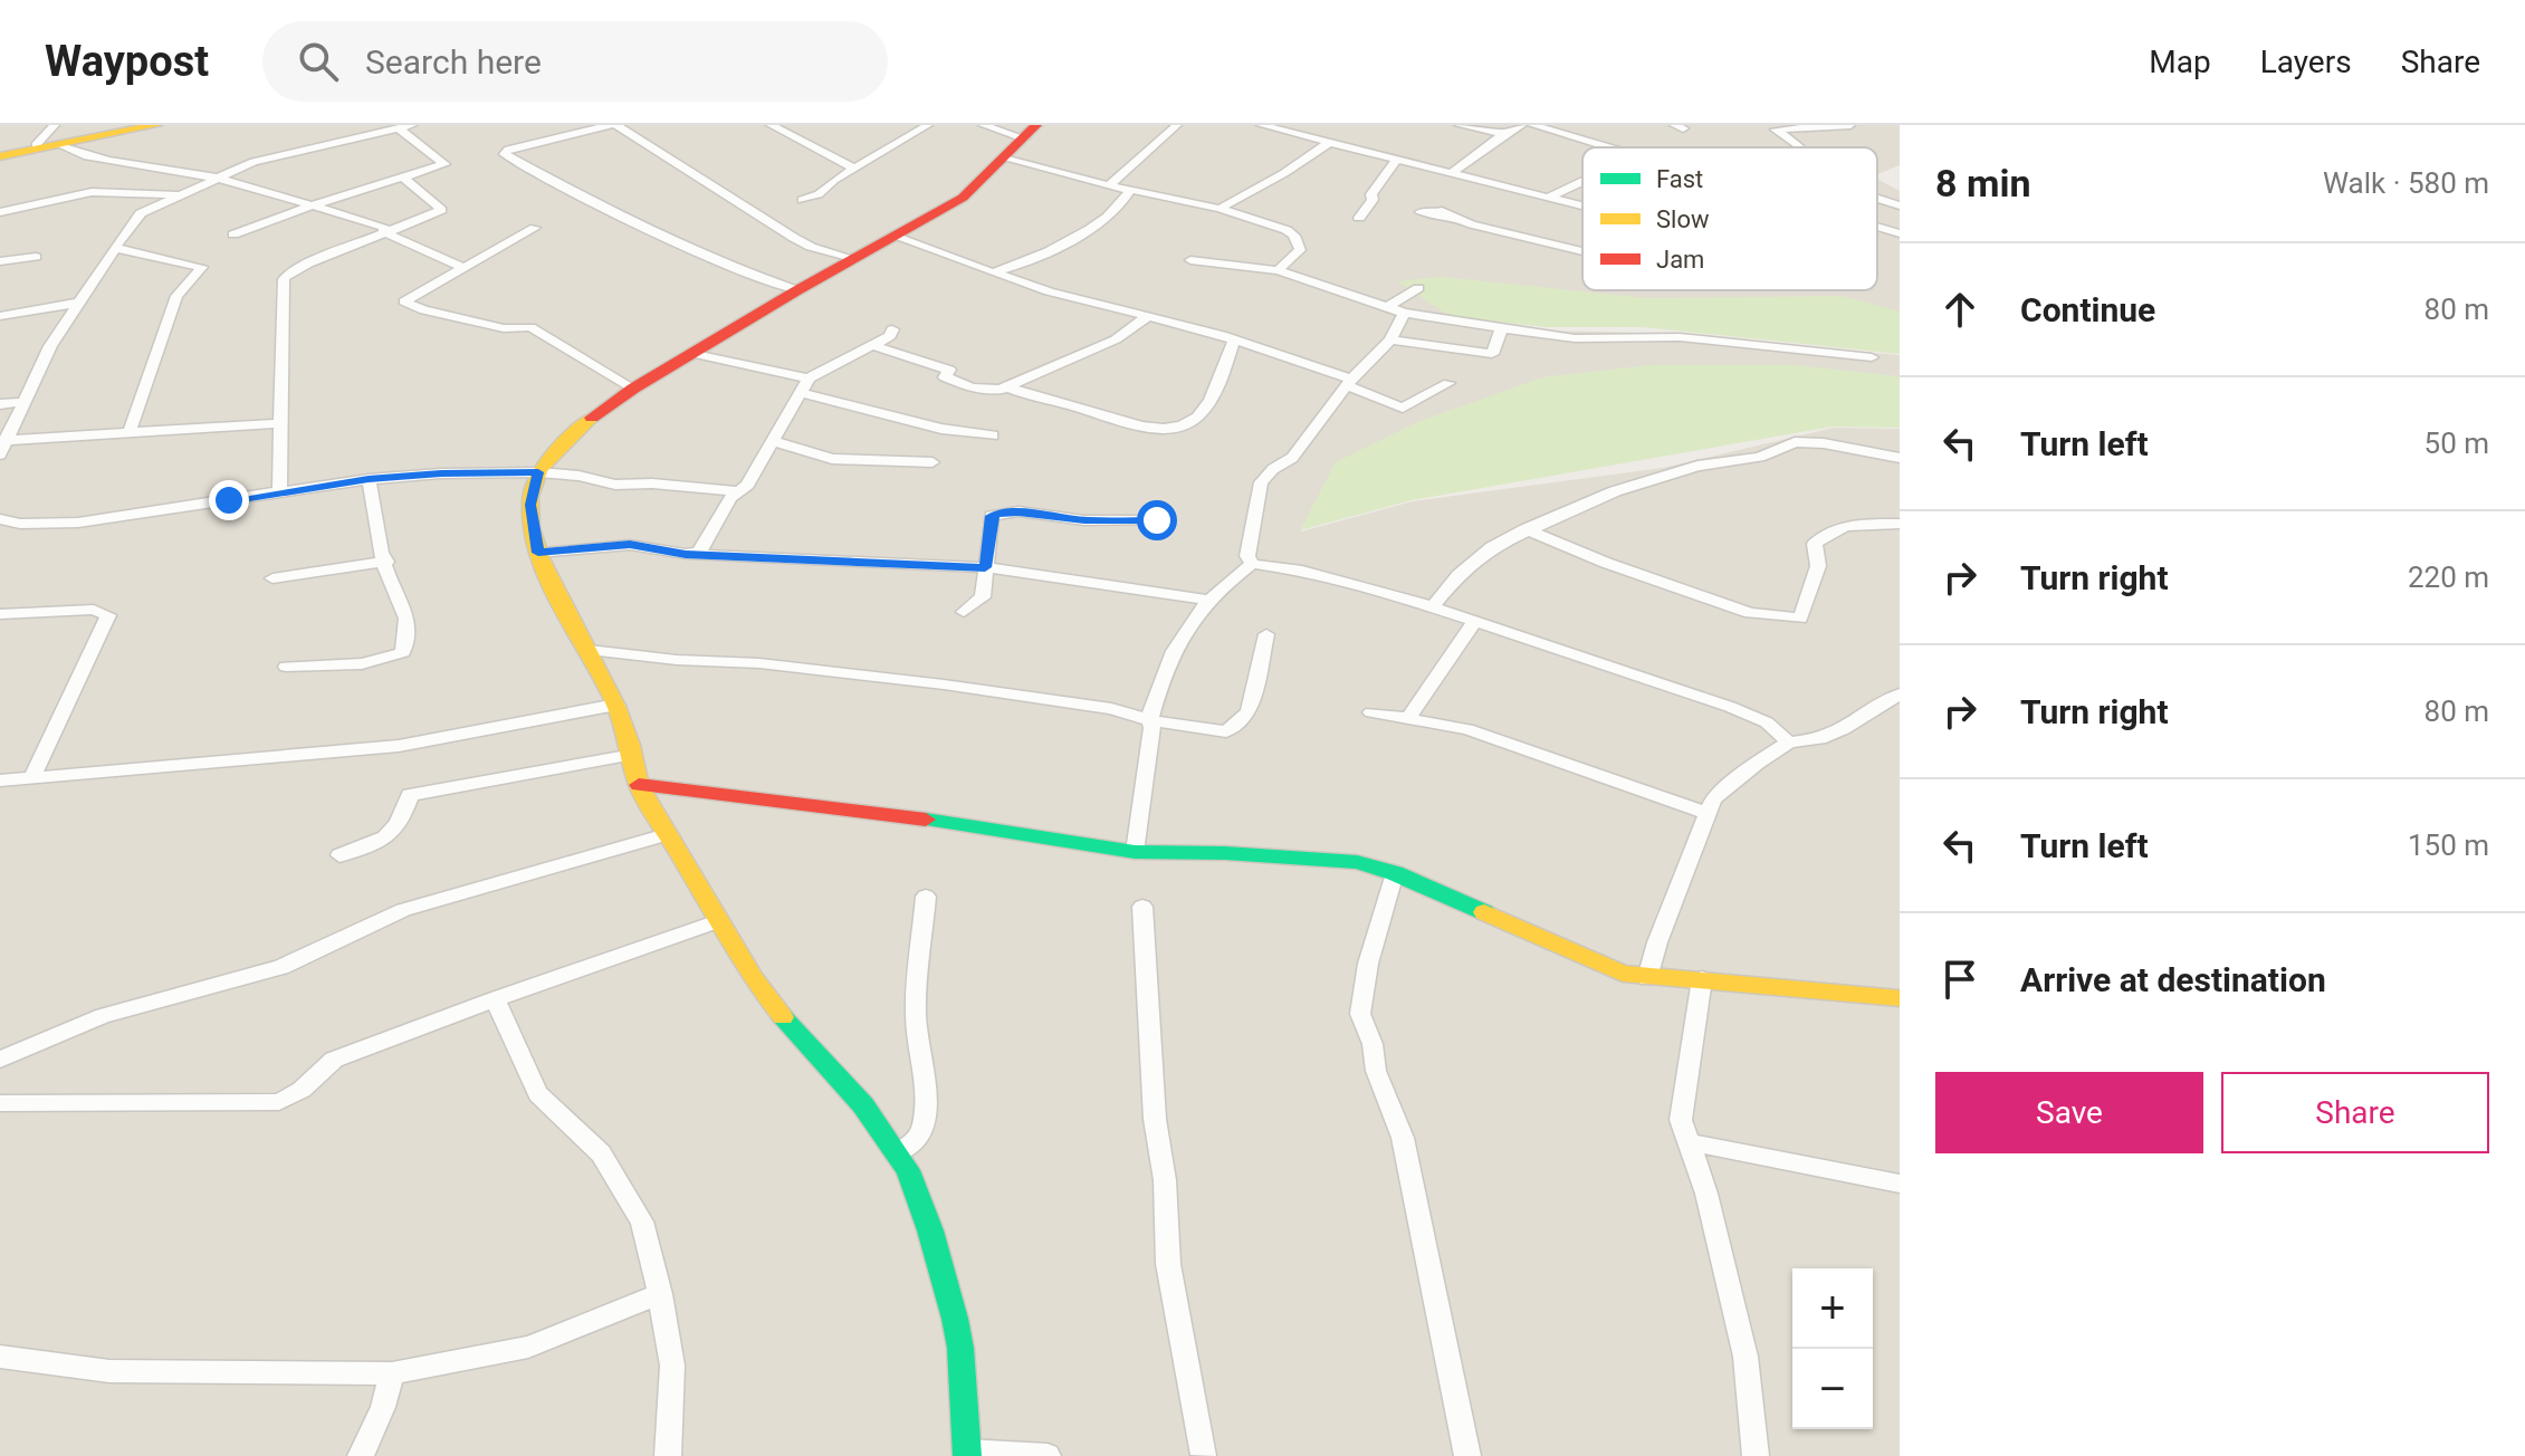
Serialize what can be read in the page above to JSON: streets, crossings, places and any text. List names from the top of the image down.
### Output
{
  "legend": ["Fast", "Slow", "Jam"],
  "page": {
    "header": "Waypost",
    "search": "Search here",
    "nav": ["Map", "Layers", "Share"],
    "heading": ["8 min", "Walk · 580 m"],
    "list": [
      ["Continue", "80 m"],
      ["Turn left", "50 m"],
      ["Turn right", "220 m"],
      ["Turn right", "80 m"],
      ["Turn left", "150 m"],
      "Arrive at destination"
    ],
    "buttons": ["Save", "Share"],
    "map_buttons": ["+", "−"]
  }
}
